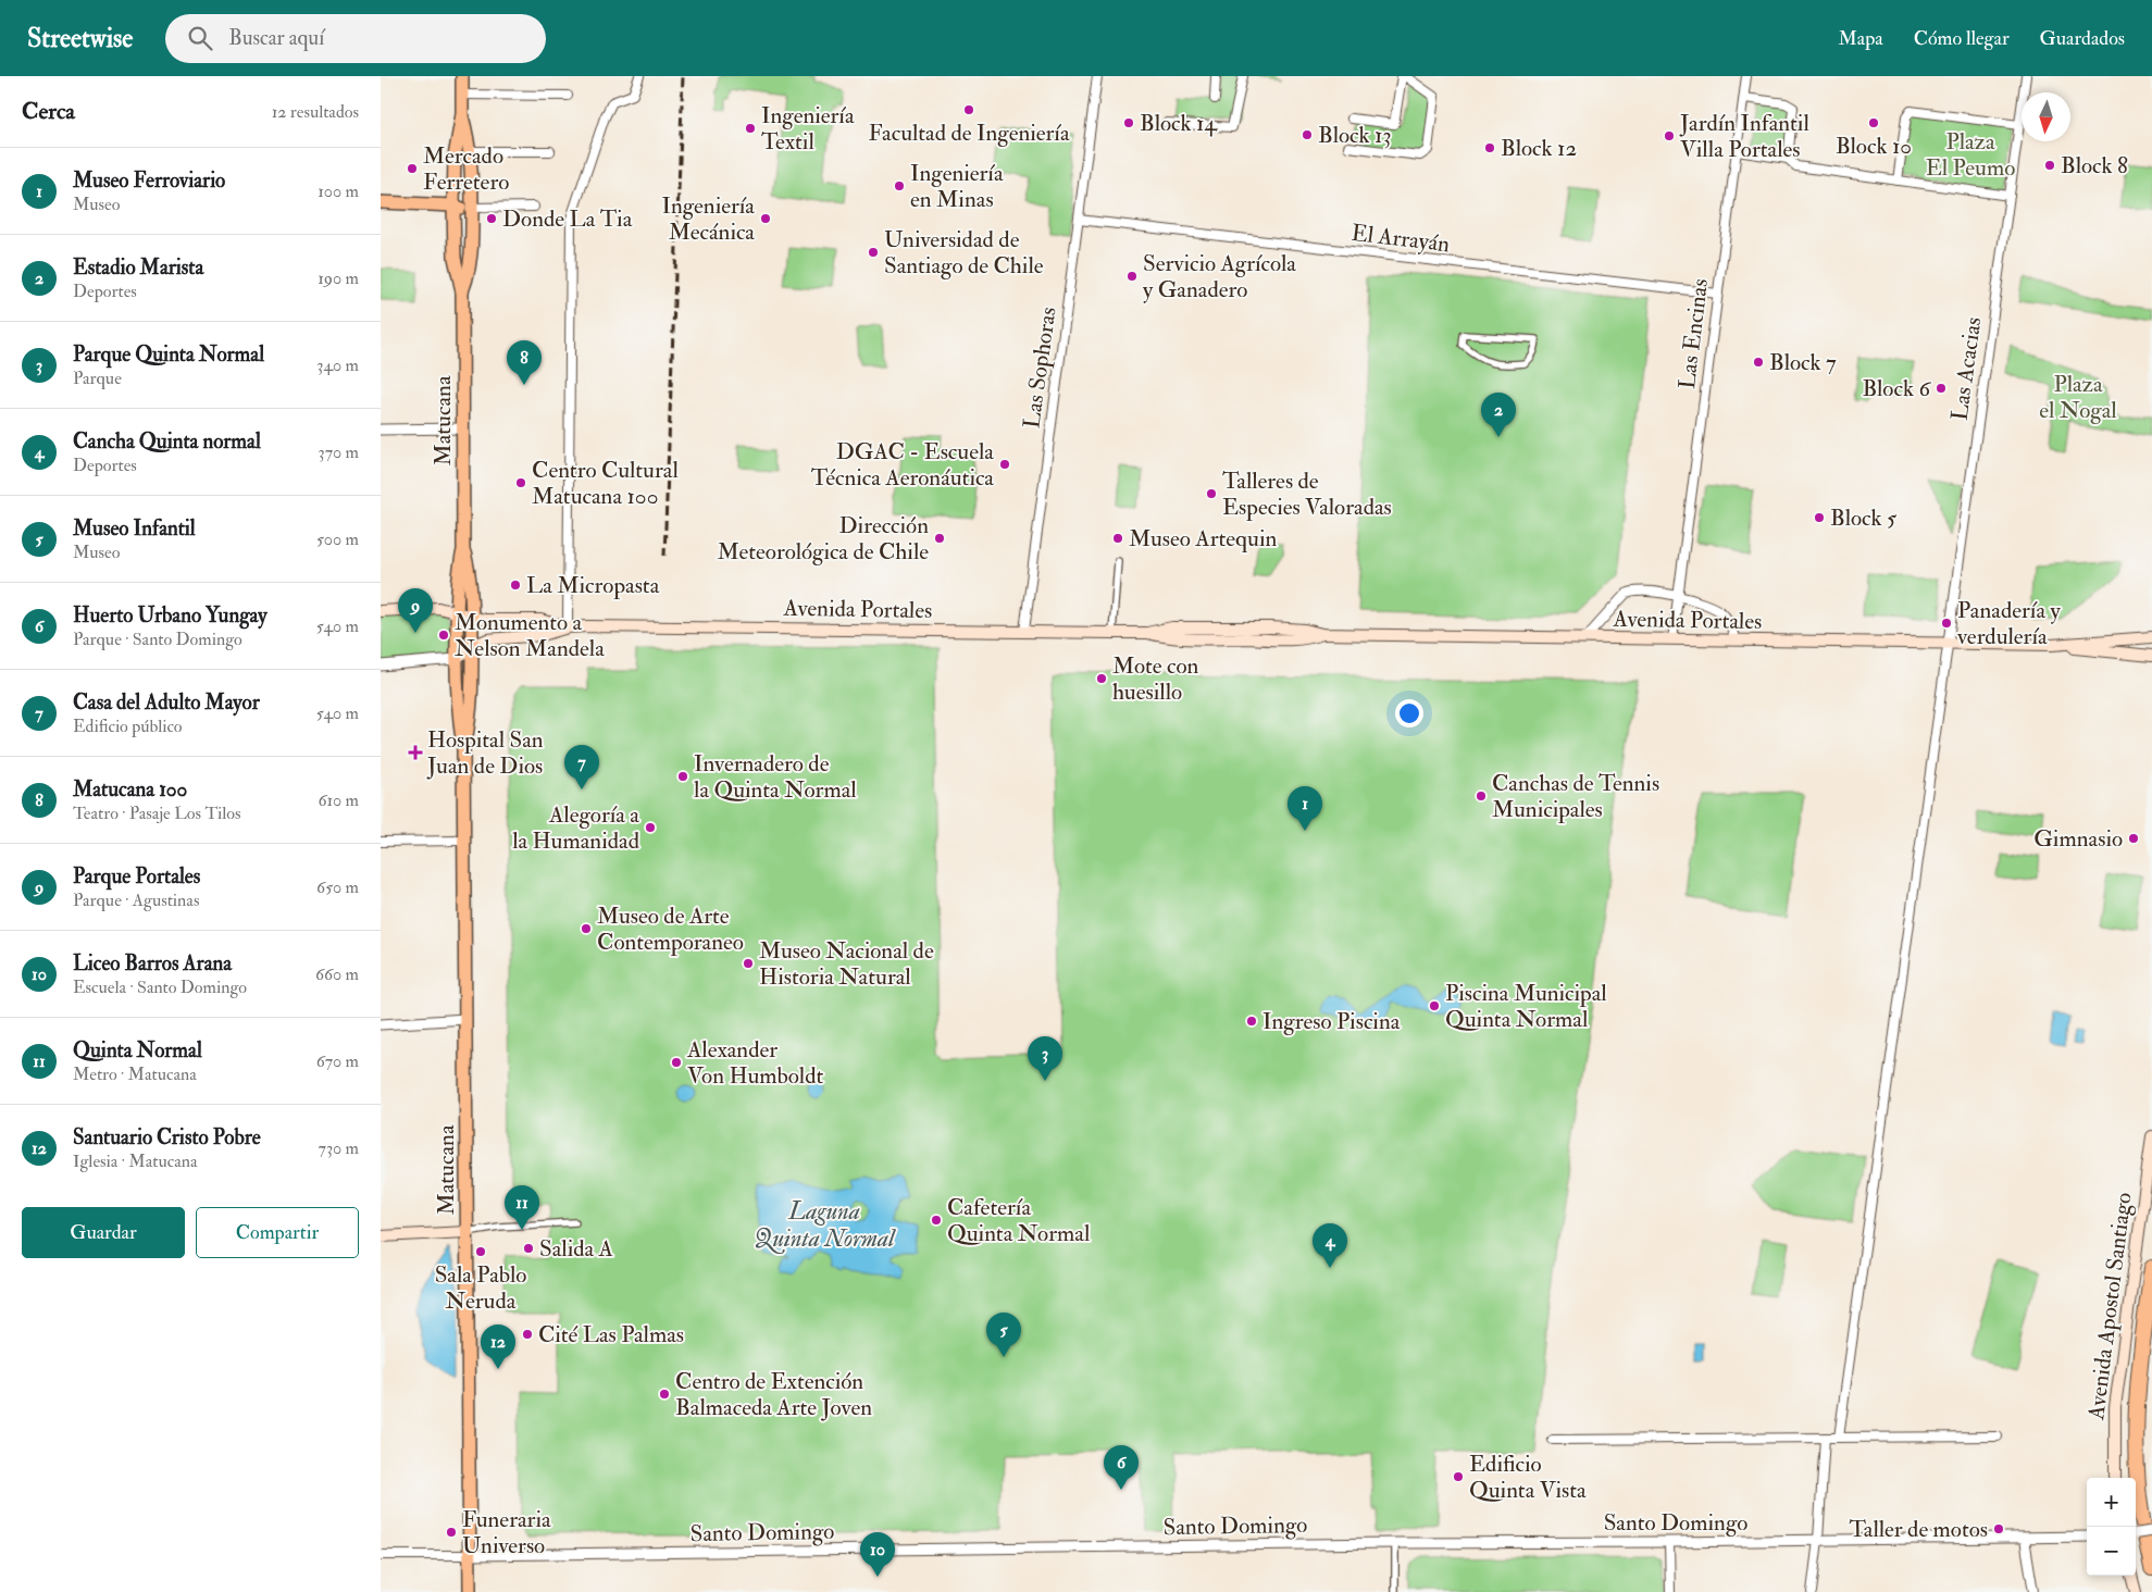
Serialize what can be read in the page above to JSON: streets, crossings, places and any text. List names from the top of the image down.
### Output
{
  "streets": {
    "main road": ["Matucana", "Avenida Portales", "Avenida Apostol Santiago"],
    "street": [
      "El Arrayán",
      "Las Encinas",
      "Las Sophoras",
      "Las Acacias",
      "Santo Domingo"
    ]
  },
  "crossings": [
    ["El Arrayán", "Las Encinas"],
    ["El Arrayán", "Las Sophoras"],
    ["Las Encinas", "Avenida Portales"],
    ["Las Sophoras", "Avenida Portales"],
    ["Las Acacias", "Avenida Portales"],
    ["Matucana", "Avenida Portales"],
    ["Matucana", "Santo Domingo"]
  ],
  "water": ["Laguna Quinta Normal"],
  "parks": ["Plaza El Peumo", "Plaza el Nogal"],
  "places": {
    "other": [
      "Facultad de Ingeniería",
      "Block 14",
      "Block 10",
      "Ingeniería Textil",
      "Block 13",
      "Jardín Infantil Villa Portales",
      "Block 12",
      "Block 8",
      "Mercado Ferretero",
      "Ingeniería en Minas",
      "Donde La Tia",
      "Ingeniería Mecánica",
      "Universidad de Santiago de Chile",
      "Servicio Agrícola y Ganadero",
      "Block 7",
      "Block 6",
      "DGAC - Escuela Técnica Aeronáutica",
      "Centro Cultural Matucana 100",
      "Talleres de Especies Valoradas",
      "Block 5",
      "Dirección Meteorológica de Chile",
      "Museo Artequin",
      "La Micropasta",
      "Panadería y verdulería",
      "Monumento a Nelson Mandela",
      "Mote con huesillo",
      "Invernadero de la Quinta Normal",
      "Canchas de Tennis Municipales",
      "Alegoría a la Humanidad",
      "Gimnasio",
      "Museo de Arte Contemporaneo",
      "Museo Nacional de Historia Natural",
      "Piscina Municipal Quinta Normal",
      "Ingreso Piscina",
      "Alexander Von Humboldt",
      "Cafetería Quinta Normal",
      "Salida A",
      "Sala Pablo Neruda",
      "Cité Las Palmas",
      "Centro de Extención Balmaceda Arte Joven",
      "Edificio Quinta Vista",
      "Taller de motos",
      "Funeraria Universo"
    ],
    "health": ["Hospital San Juan de Dios"]
  },
  "north": "bottom",
  "page": {
    "header": "Streetwise",
    "search": "Buscar aquí",
    "nav": ["Mapa", "Cómo llegar", "Guardados"],
    "heading": ["Cerca", "12 resultados"],
    "list": [
      {
        "mark": "1",
        "name": "Museo Ferroviario",
        "note": "Museo",
        "value": "100 m"
      },
      {
        "mark": "2",
        "name": "Estadio Marista",
        "note": "Deportes",
        "value": "190 m"
      },
      {
        "mark": "3",
        "name": "Parque Quinta Normal",
        "note": "Parque",
        "value": "340 m"
      },
      {
        "mark": "4",
        "name": "Cancha Quinta normal",
        "note": "Deportes",
        "value": "370 m"
      },
      {
        "mark": "5",
        "name": "Museo Infantil",
        "note": "Museo",
        "value": "500 m"
      },
      {
        "mark": "6",
        "name": "Huerto Urbano Yungay",
        "note": "Parque · Santo Domingo",
        "value": "540 m"
      },
      {
        "mark": "7",
        "name": "Casa del Adulto Mayor",
        "note": "Edificio público",
        "value": "540 m"
      },
      {
        "mark": "8",
        "name": "Matucana 100",
        "note": "Teatro · Pasaje Los Tilos",
        "value": "610 m"
      },
      {
        "mark": "9",
        "name": "Parque Portales",
        "note": "Parque · Agustinas",
        "value": "650 m"
      },
      {
        "mark": "10",
        "name": "Liceo Barros Arana",
        "note": "Escuela · Santo Domingo",
        "value": "660 m"
      },
      {
        "mark": "11",
        "name": "Quinta Normal",
        "note": "Metro · Matucana",
        "value": "670 m"
      },
      {
        "mark": "12",
        "name": "Santuario Cristo Pobre",
        "note": "Iglesia · Matucana",
        "value": "730 m"
      }
    ],
    "pins": [
      "8",
      "2",
      "9",
      "7",
      "1",
      "3",
      "11",
      "4",
      "5",
      "12",
      "6",
      "10"
    ],
    "buttons": ["Guardar", "Compartir"],
    "map_buttons": ["+", "−"]
  }
}
